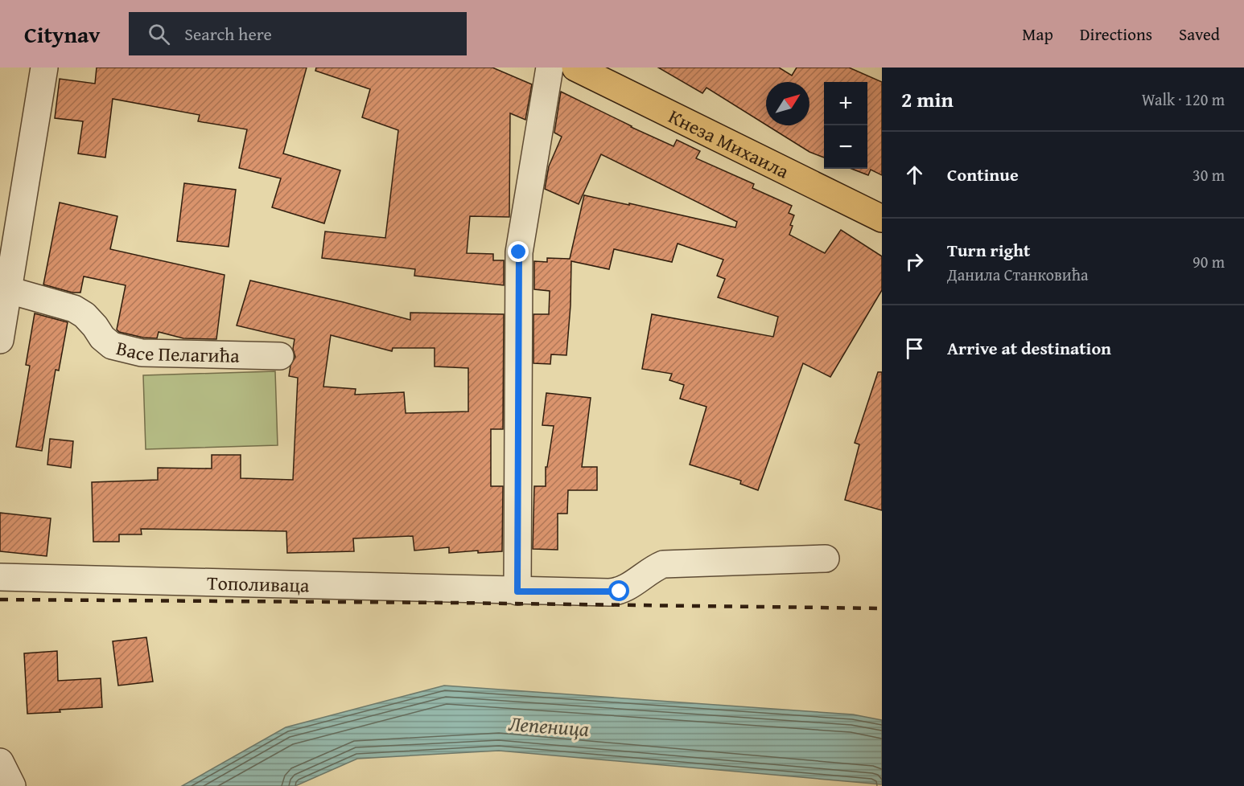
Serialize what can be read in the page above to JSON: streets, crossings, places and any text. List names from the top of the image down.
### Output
{
  "streets": {
    "main road": ["Кнеза Михаила"],
    "street": ["Васе Пелагића", "Тополиваца"]
  },
  "water": ["Лепеница"],
  "north": "top right",
  "page": {
    "header": "Citynav",
    "search": "Search here",
    "nav": ["Map", "Directions", "Saved"],
    "heading": ["2 min", "Walk · 120 m"],
    "map_buttons": ["+", "−"],
    "list": [
      ["Continue", "30 m"],
      ["Turn right", "Данила Станковића", "90 m"],
      "Arrive at destination"
    ]
  }
}
